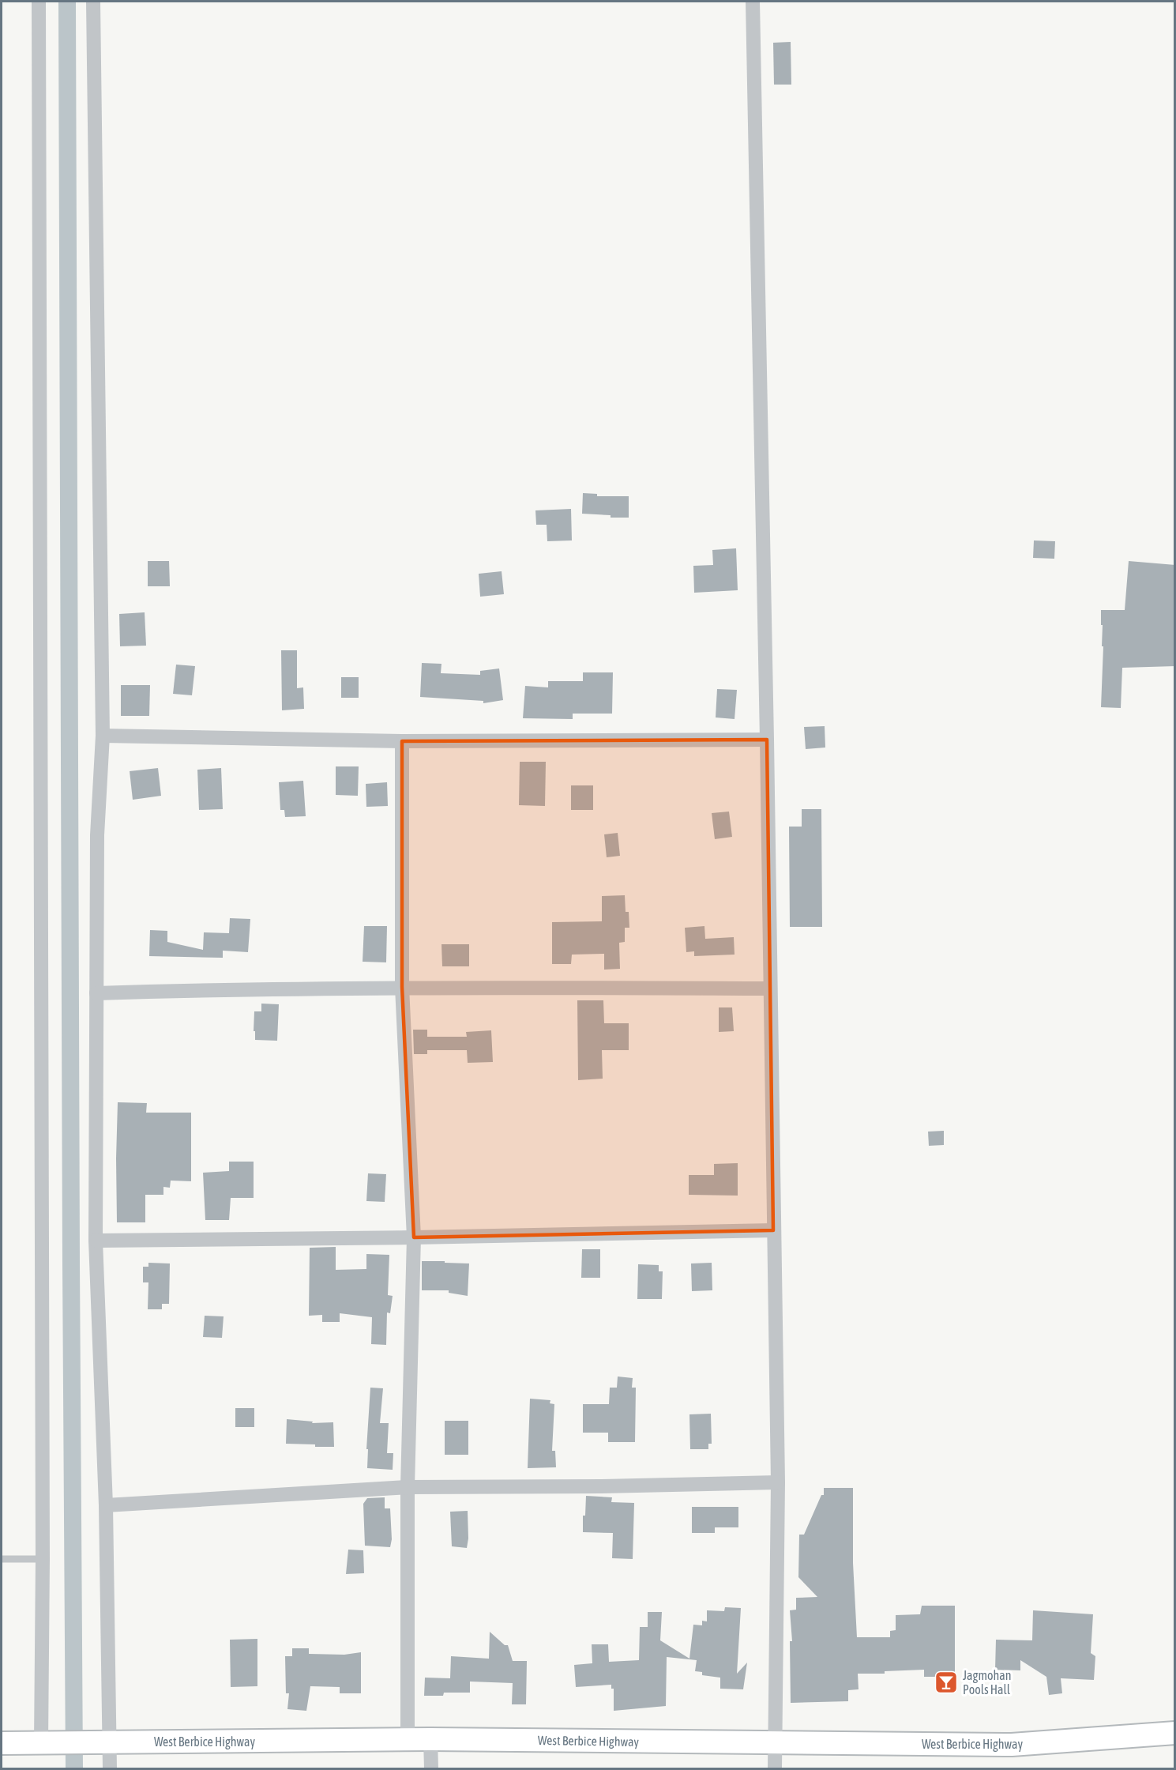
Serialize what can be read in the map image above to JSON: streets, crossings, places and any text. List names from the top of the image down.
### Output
{
  "streets": {
    "main road": ["West Berbice Highway"]
  },
  "places": {
    "bar": ["Jagmohan Pools Hall"]
  }
}
